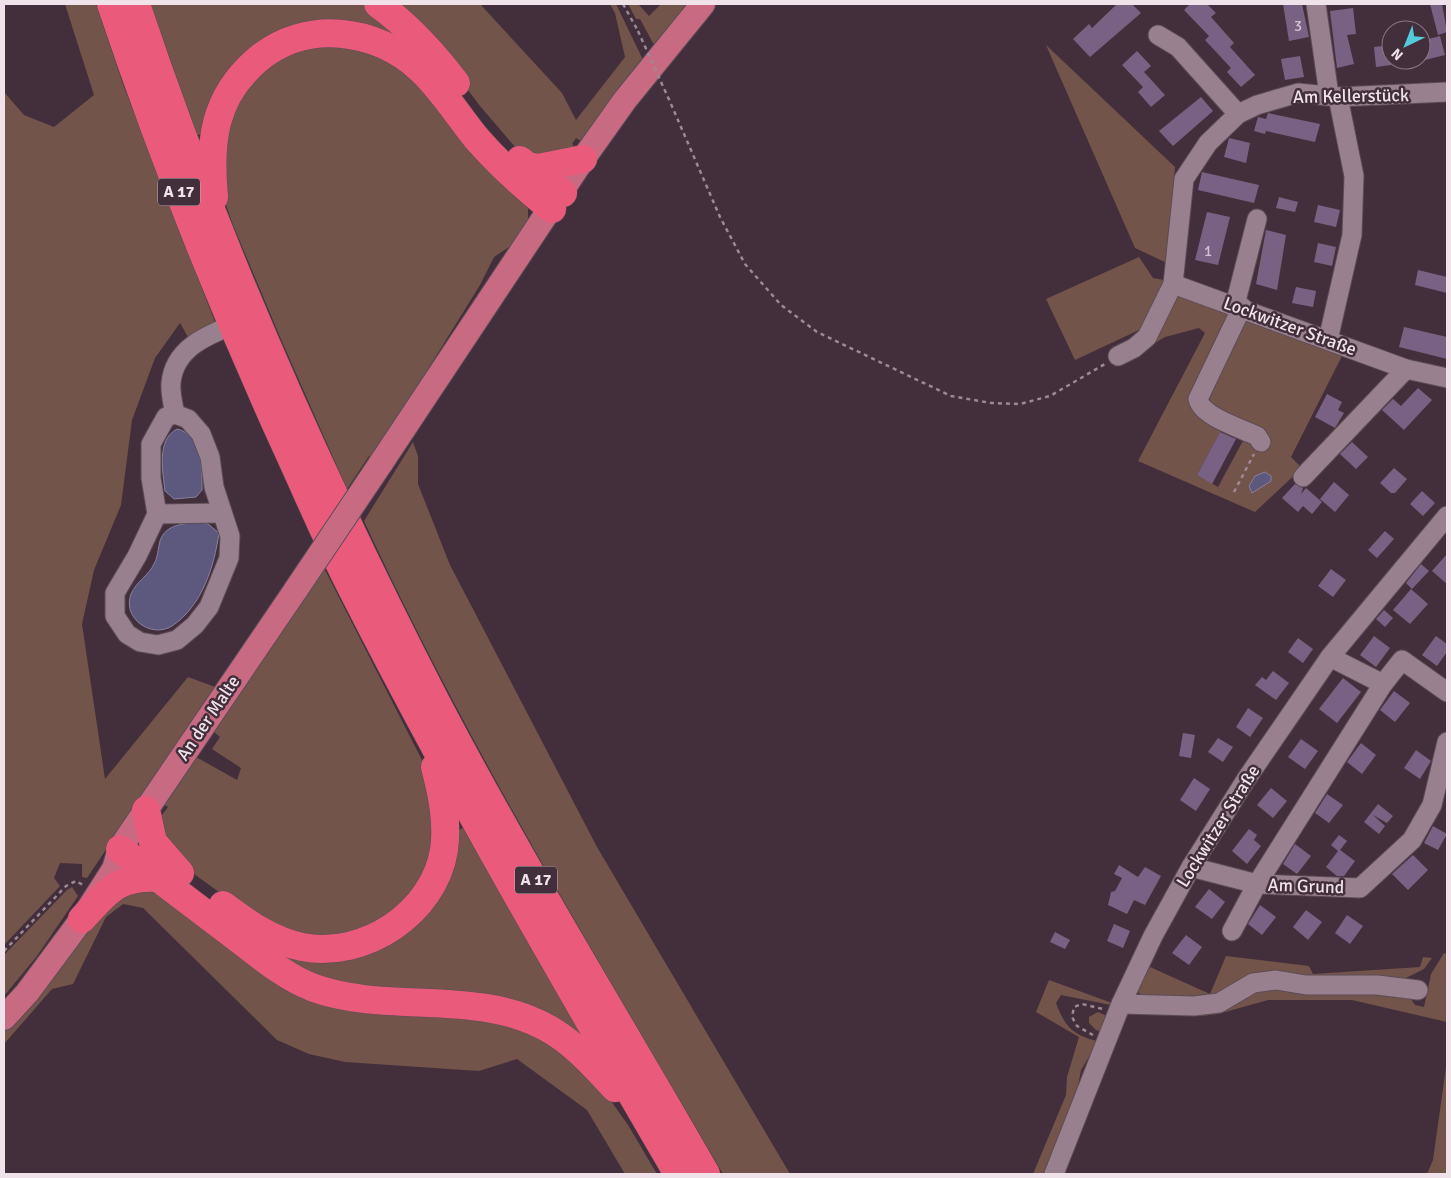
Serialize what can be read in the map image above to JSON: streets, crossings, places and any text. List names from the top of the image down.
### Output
{
  "streets": {
    "highway": ["A 17"],
    "main road": ["An der Malte"],
    "street": ["Am Kellerstück", "Lockwitzer Straße", "Am Grund"]
  },
  "crossings": [
    ["Am Kellerstück", "Lockwitzer Straße"],
    ["Lockwitzer Straße", "Am Grund"]
  ],
  "house_numbers": ["3", "1"],
  "north": "bottom left"
}
